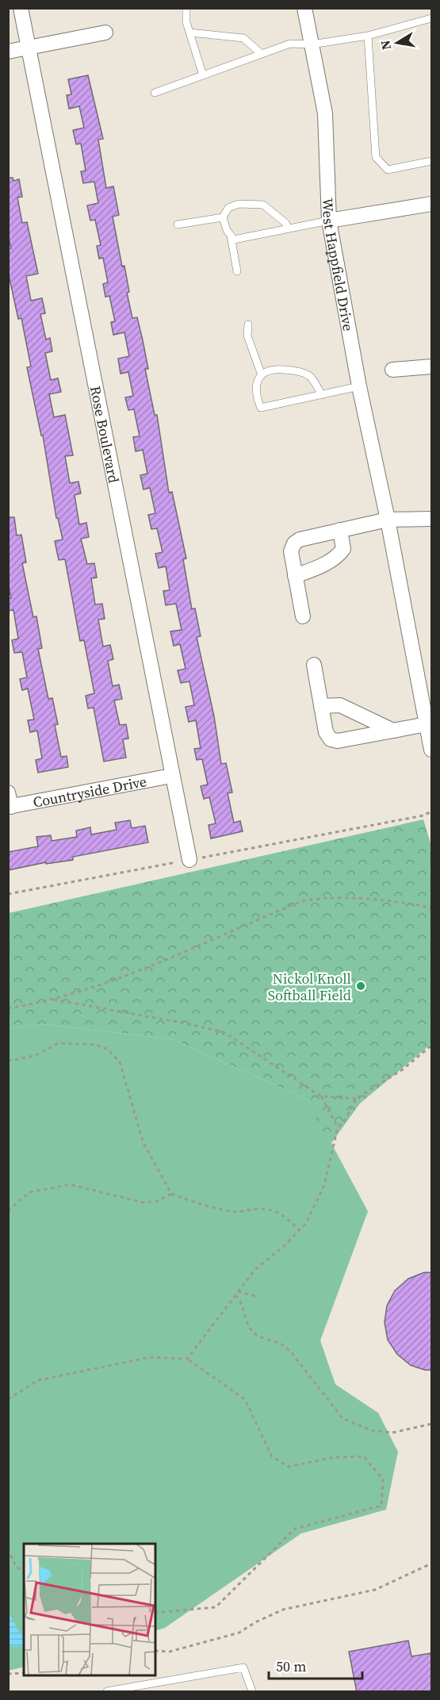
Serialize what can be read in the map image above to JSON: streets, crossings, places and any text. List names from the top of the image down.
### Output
{
  "streets": {
    "street": ["West Happfield Drive", "Rose Boulevard", "Countryside Drive"]
  },
  "crossings": [
    ["Rose Boulevard", "Countryside Drive"]
  ],
  "places": ["Nickol Knoll Softball Field"],
  "scale_bar": "50 m",
  "north": "left"
}
